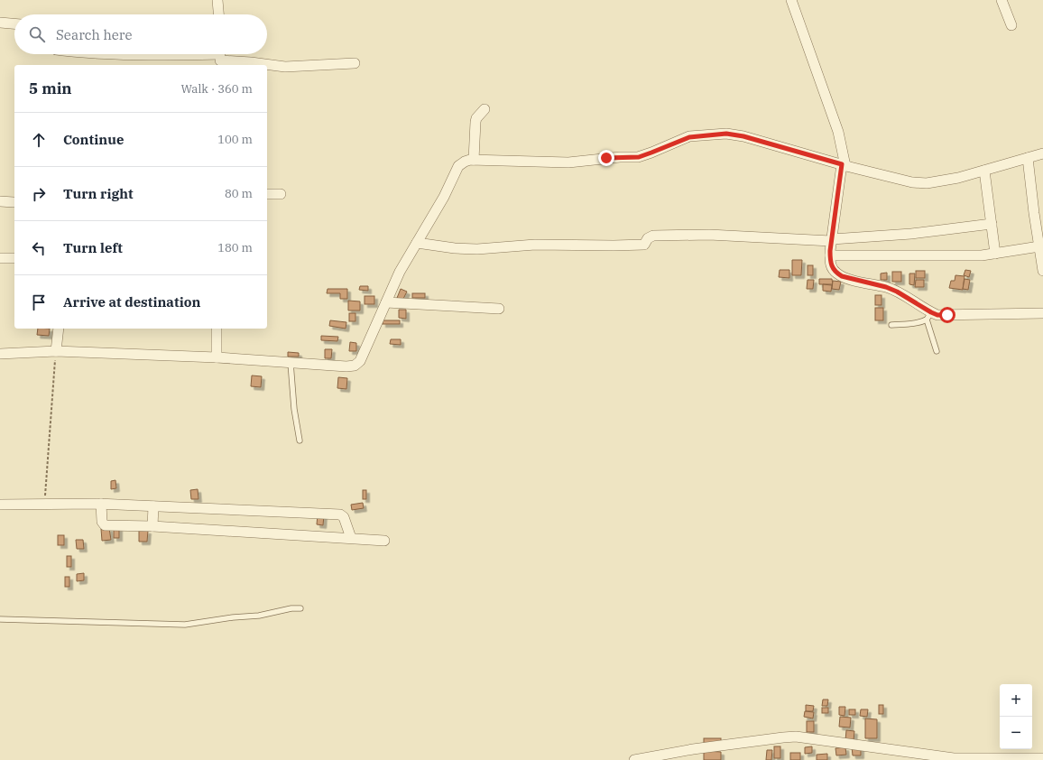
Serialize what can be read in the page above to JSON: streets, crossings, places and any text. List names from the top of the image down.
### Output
{
  "page": {
    "search": "Search here",
    "heading": ["5 min", "Walk · 360 m"],
    "list": [
      ["Continue", "100 m"],
      ["Turn right", "80 m"],
      ["Turn left", "180 m"],
      "Arrive at destination"
    ],
    "map_buttons": ["+", "−"]
  }
}
